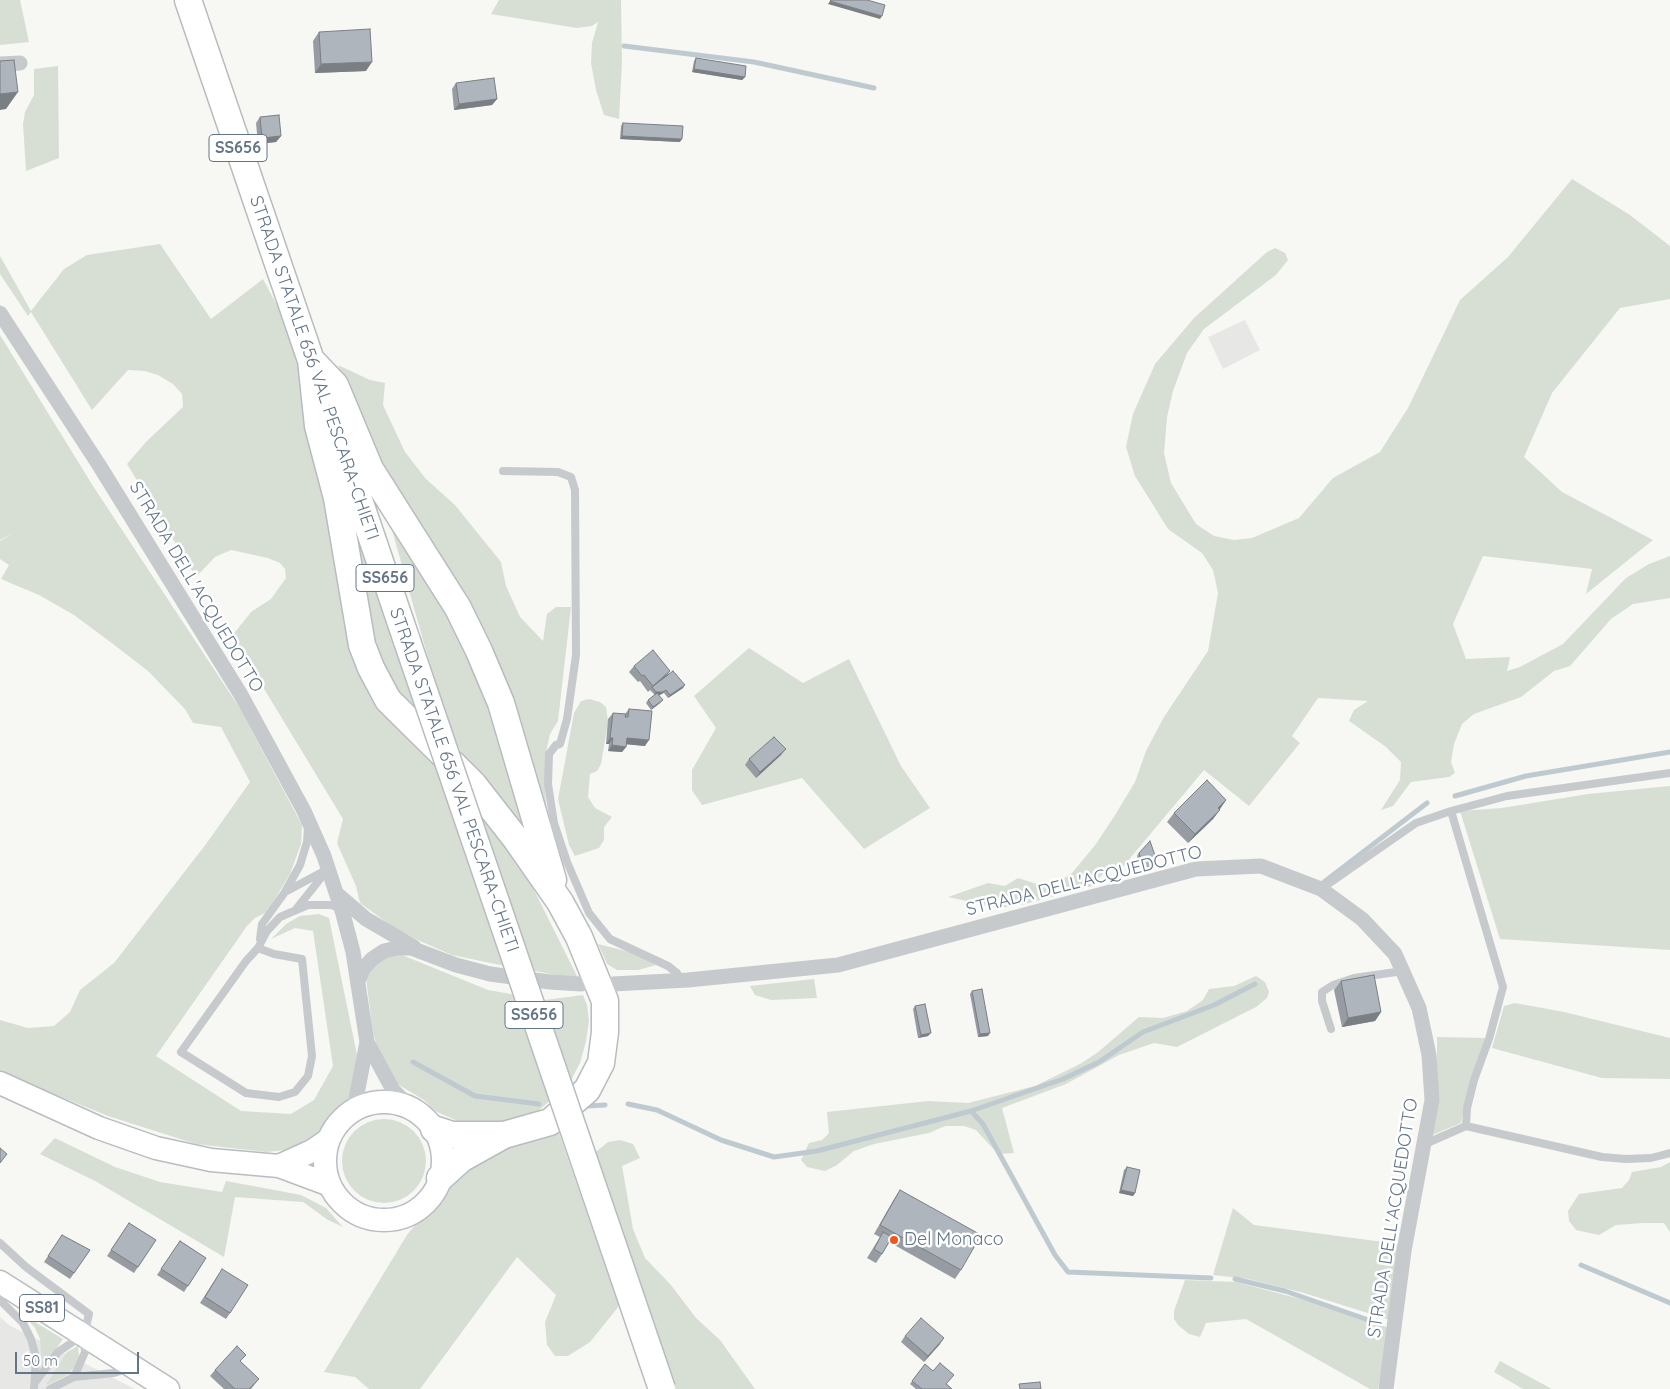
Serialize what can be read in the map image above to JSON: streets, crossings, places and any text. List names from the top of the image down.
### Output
{
  "streets": {
    "highway": ["SS656", "STRADA STATALE 656 VAL PESCARA-CHIETI"],
    "main road": ["SS81"],
    "street": ["STRADA DELL'ACQUEDOTTO"]
  },
  "places": ["Del Monaco"],
  "scale_bar": "50 m"
}
